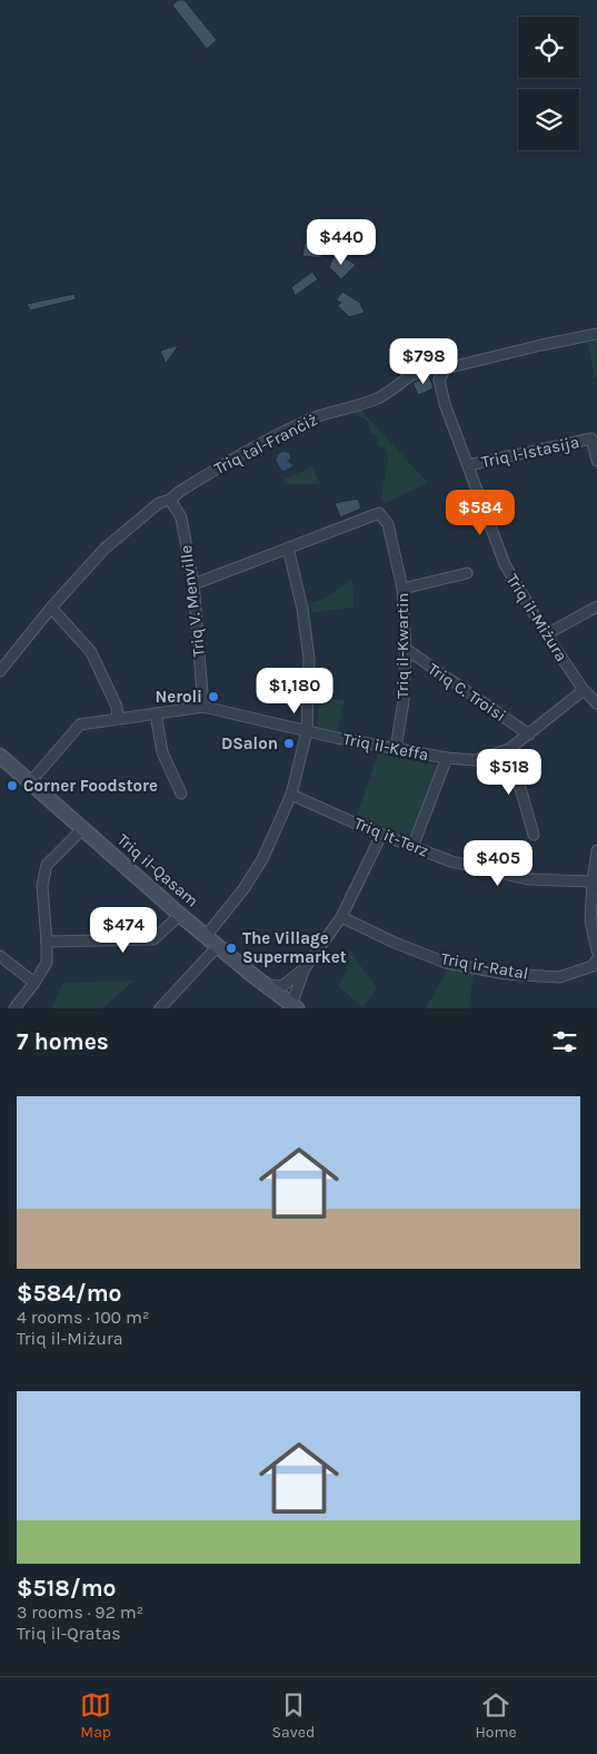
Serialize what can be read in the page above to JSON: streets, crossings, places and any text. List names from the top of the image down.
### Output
{
  "streets": {
    "street": [
      "Triq tal-Franċiż",
      "Triq l-Istasija",
      "Triq V. Menville",
      "Triq il-Miżura",
      "Triq il-Kwartin",
      "Triq C. Troisi",
      "Triq il-Keffa",
      "Triq it-Terz",
      "Triq il-Qasam",
      "Triq ir-Ratal"
    ]
  },
  "crossings": [
    ["Triq tal-Franċiż", "Triq V. Menville"],
    ["Triq tal-Franċiż", "Triq il-Miżura"],
    ["Triq l-Istasija", "Triq il-Miżura"],
    ["Triq V. Menville", "Triq il-Keffa"],
    ["Triq il-Miżura", "Triq il-Keffa"],
    ["Triq il-Kwartin", "Triq C. Troisi"],
    ["Triq il-Kwartin", "Triq il-Keffa"],
    ["Triq C. Troisi", "Triq il-Keffa"],
    ["Triq il-Keffa", "Triq il-Qasam"]
  ],
  "places": [
    "Neroli",
    "DSalon",
    "Corner Foodstore",
    "The Village Supermarket"
  ],
  "page": {
    "price": [
      "$440",
      "$798",
      "$584",
      "$1,180",
      "$518",
      "$405",
      "$474"
    ],
    "heading": "7 homes",
    "list": [
      {
        "name": "$584/mo",
        "note": "4 rooms · 100 m² · Triq il-Miżura"
      },
      {
        "name": "$518/mo",
        "note": "3 rooms · 92 m² · Triq il-Qratas"
      }
    ],
    "tabs": ["Map", "Saved", "Home"]
  }
}
